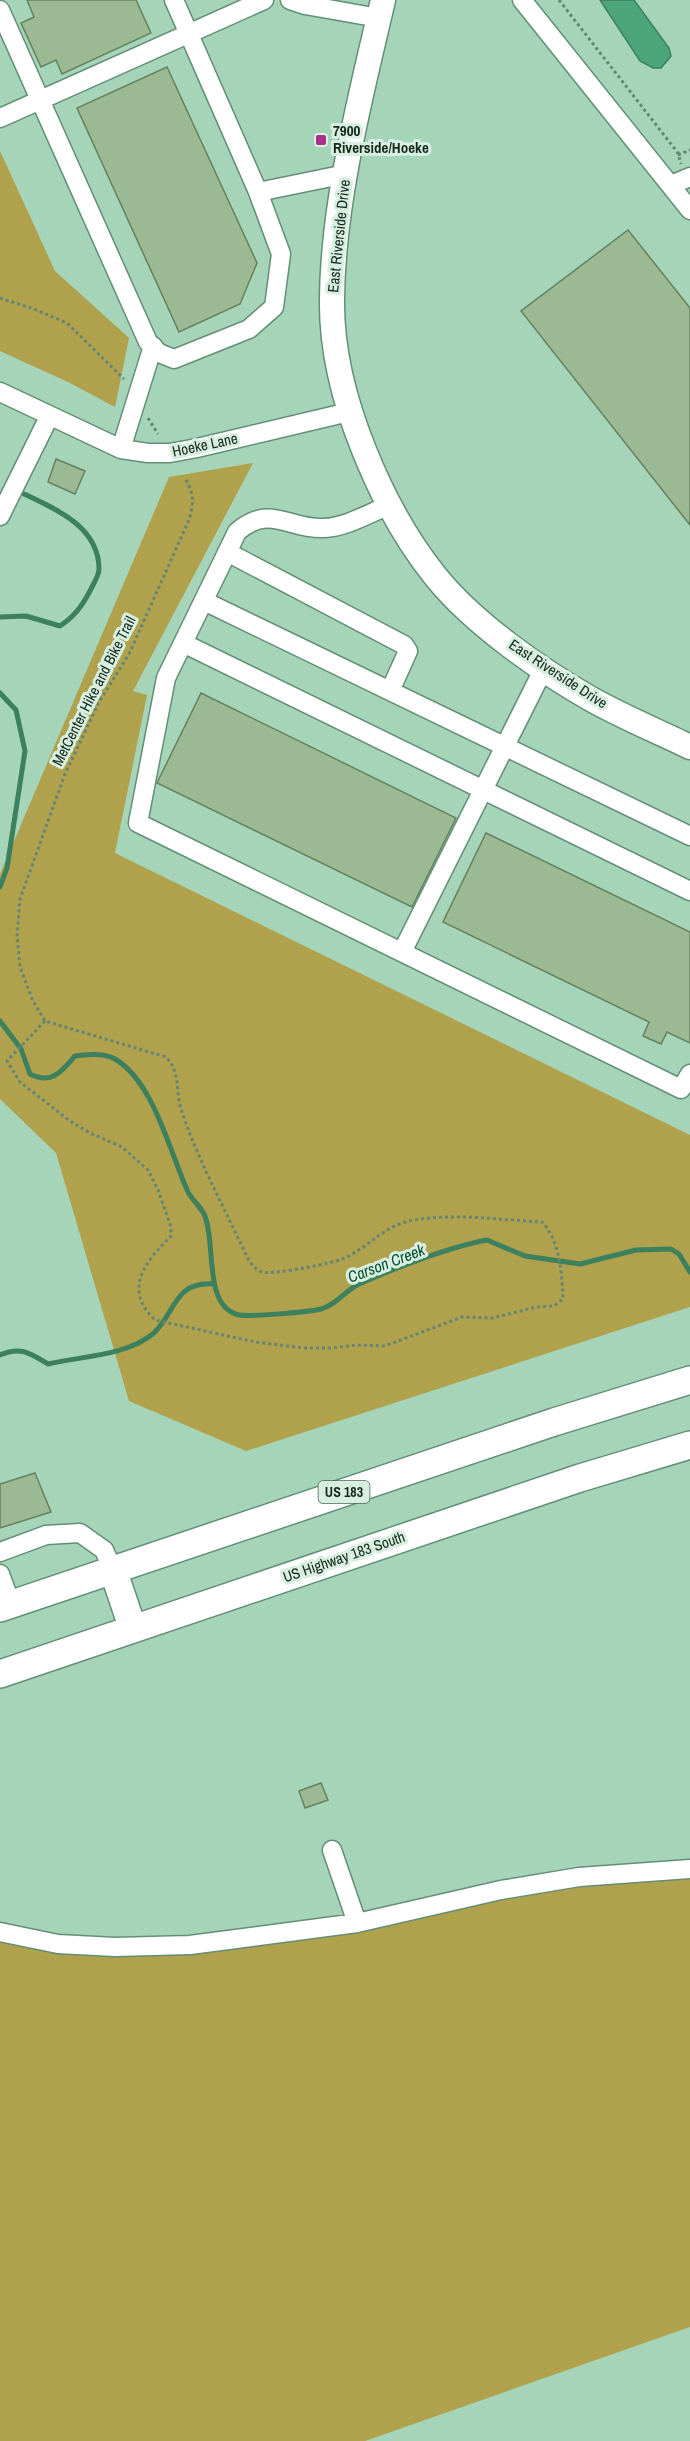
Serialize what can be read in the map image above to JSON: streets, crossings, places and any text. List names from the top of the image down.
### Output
{
  "streets": {
    "highway": ["US 183", "US Highway 183 South"],
    "main road": ["East Riverside Drive"],
    "street": ["Hoeke Lane"],
    "path": ["MetCenter Hike and Bike Trail"]
  },
  "crossings": [
    ["East Riverside Drive", "Hoeke Lane"]
  ],
  "water": ["Carson Creek"],
  "places": {
    "transit": ["7900 Riverside/Hoeke"]
  }
}
